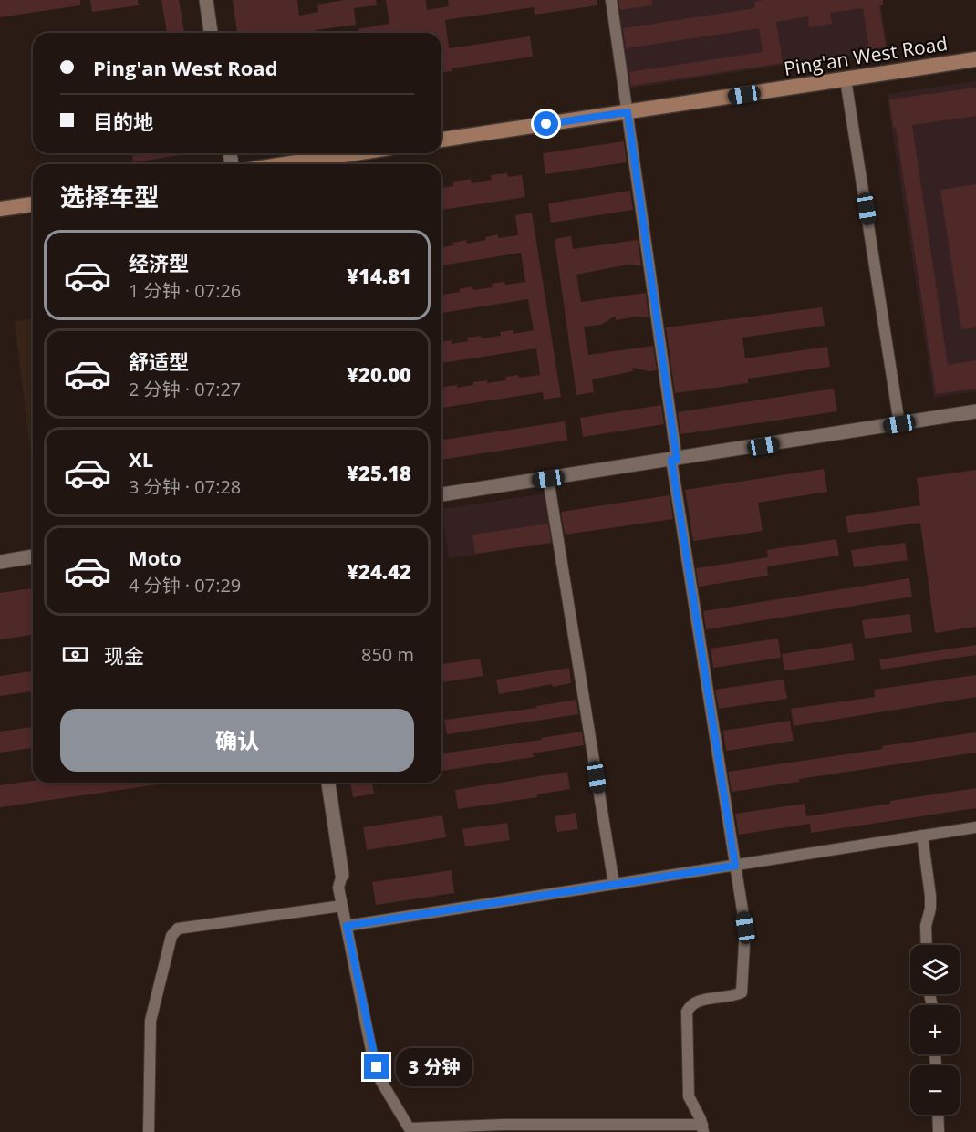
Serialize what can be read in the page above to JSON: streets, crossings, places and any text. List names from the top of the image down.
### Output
{
  "streets": {
    "main road": ["Ping'an West Road"]
  },
  "page": {
    "banner": ["Ping'an West Road", "目的地"],
    "heading": "选择车型",
    "list": [
      {
        "name": "经济型",
        "note": "1 分钟 · 07:26",
        "value": "¥14.81"
      },
      {
        "name": "舒适型",
        "note": "2 分钟 · 07:27",
        "value": "¥20.00"
      },
      {
        "name": "XL",
        "note": "3 分钟 · 07:28",
        "value": "¥25.18"
      },
      {
        "name": "Moto",
        "note": "4 分钟 · 07:29",
        "value": "¥24.42"
      }
    ],
    "pay": ["现金", "850 m"],
    "buttons": "确认",
    "map_buttons": ["+", "−"],
    "bubble": "3 分钟"
  }
}
